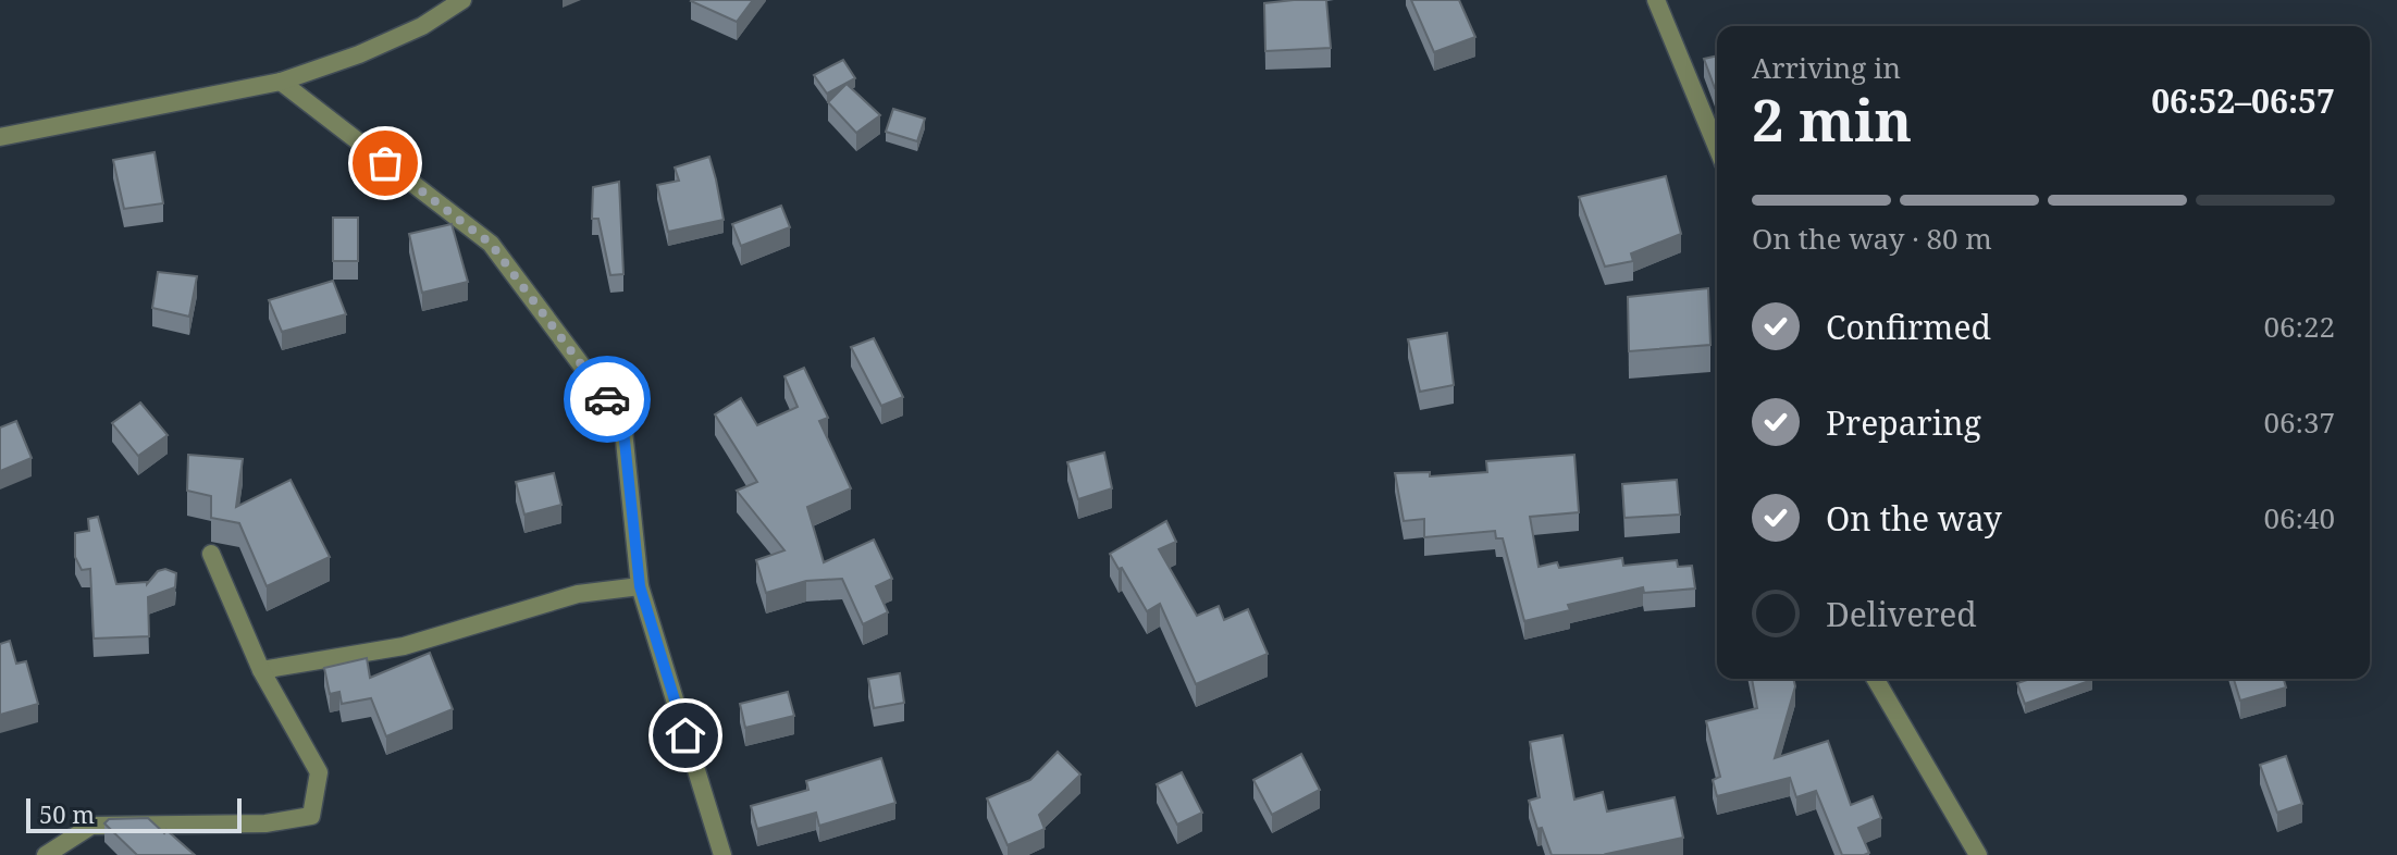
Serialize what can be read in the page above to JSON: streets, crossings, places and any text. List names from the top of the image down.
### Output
{
  "scale_bar": "50 m",
  "page": {
    "heading": ["2 min", "Arriving in", "06:52–06:57"],
    "bar": "On the way · 80 m",
    "list": [
      ["Confirmed", "06:22"],
      ["Preparing", "06:37"],
      ["On the way", "06:40"],
      "Delivered"
    ],
    "scale": "50 m"
  }
}
